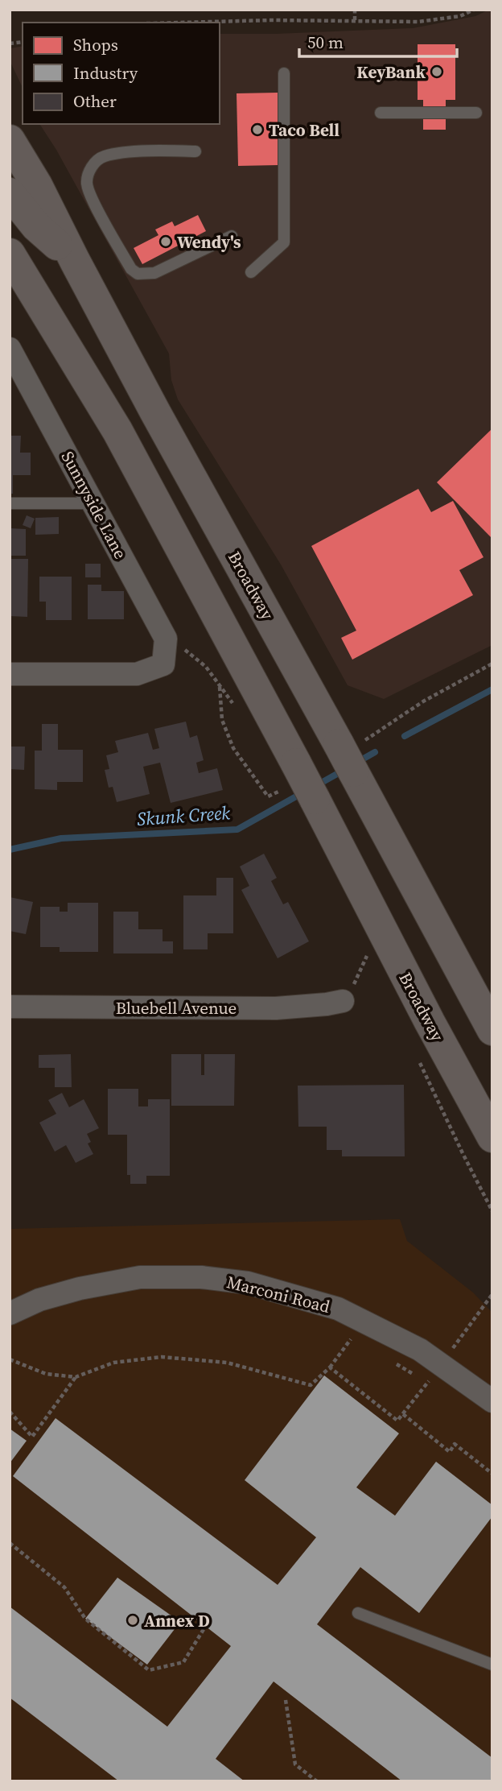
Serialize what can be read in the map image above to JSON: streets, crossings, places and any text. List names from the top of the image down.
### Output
{
  "streets": {
    "main road": ["Broadway"],
    "street": ["Sunnyside Lane", "Bluebell Avenue", "Marconi Road"]
  },
  "water": ["Skunk Creek"],
  "places": [
    "KeyBank",
    "Taco Bell",
    "Wendy's",
    "Annex D"
  ],
  "legend": ["Shops", "Industry", "Other"],
  "scale_bar": "50 m"
}
